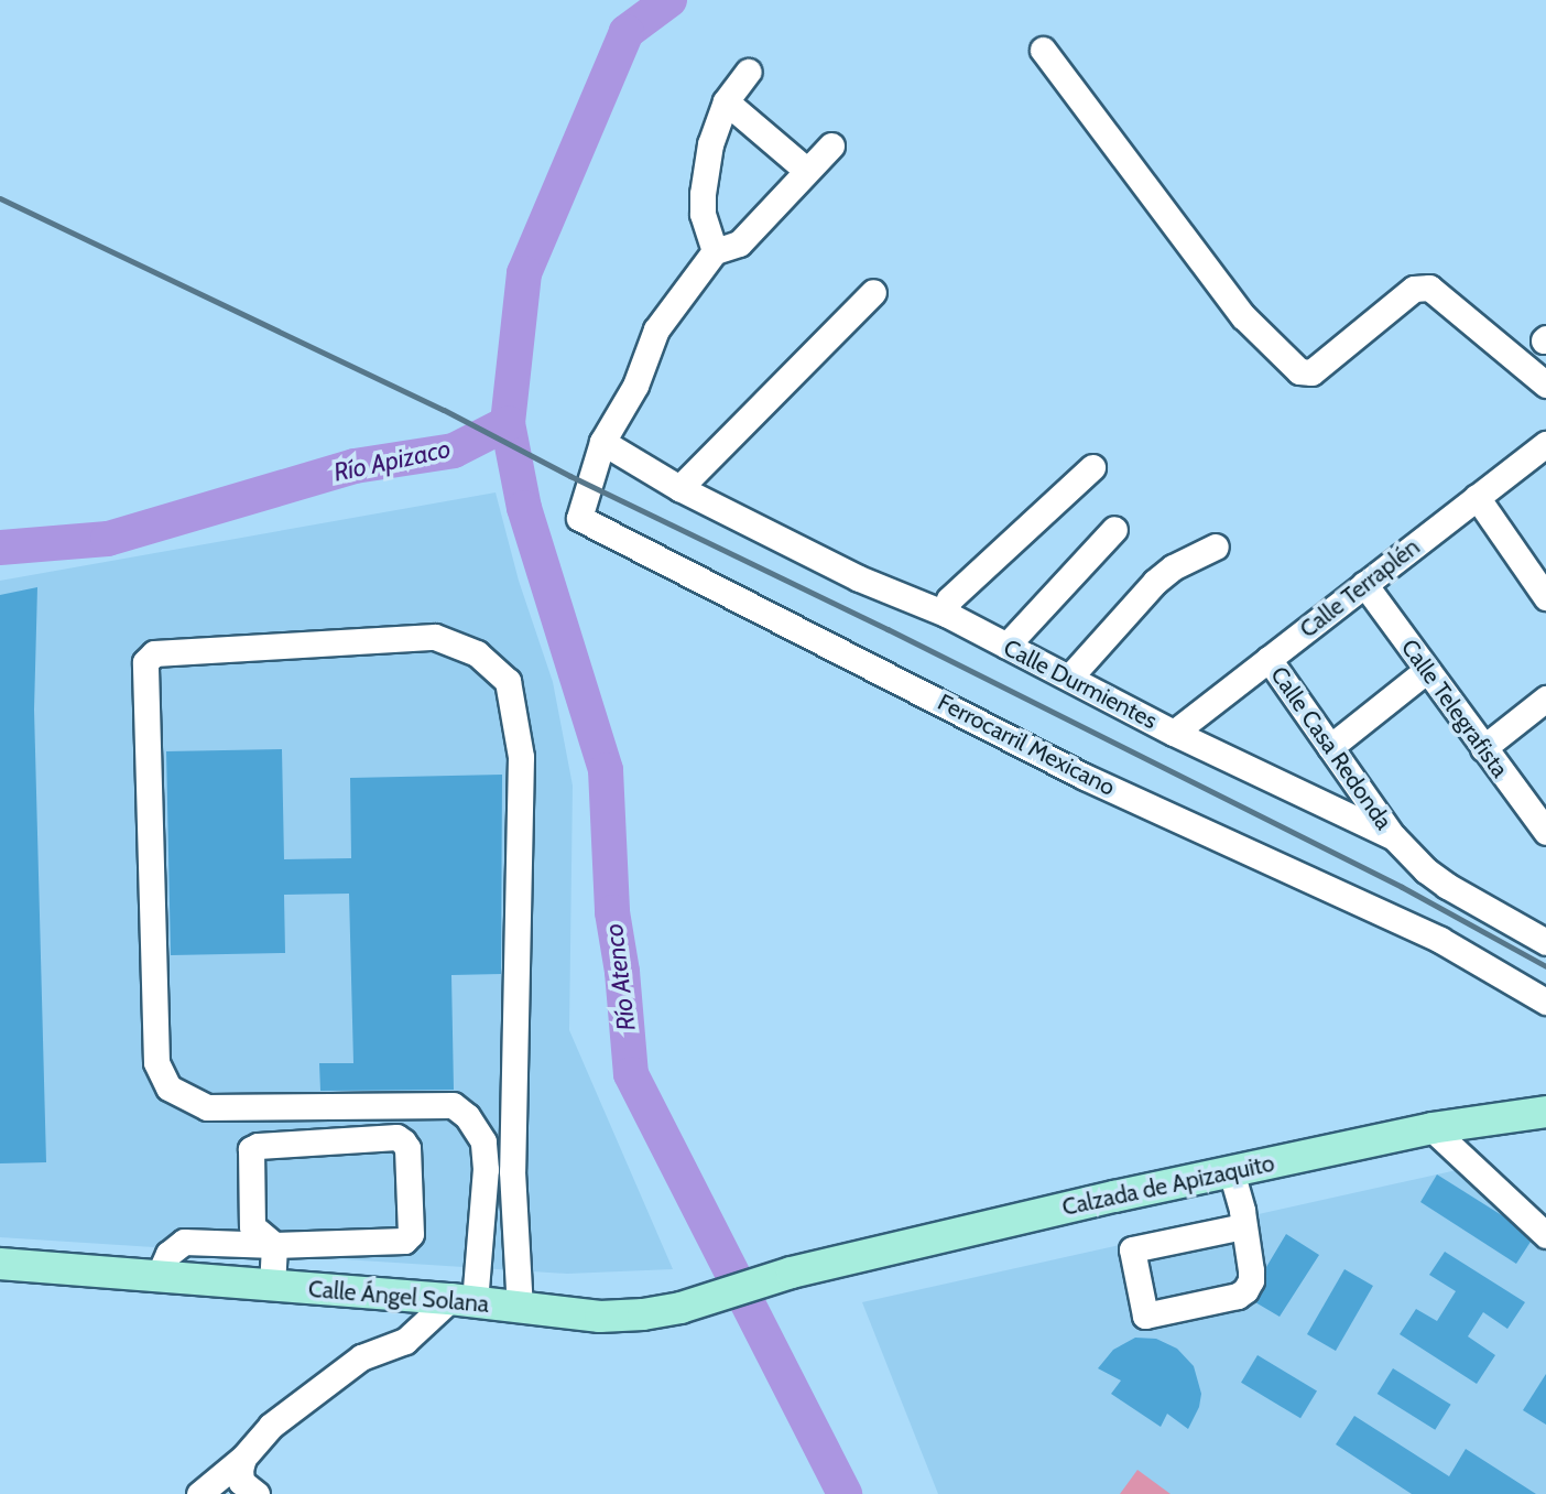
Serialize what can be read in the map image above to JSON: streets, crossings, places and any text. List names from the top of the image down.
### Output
{
  "streets": {
    "main road": ["Calzada de Apizaquito", "Calle Ángel Solana"],
    "street": [
      "Calle Terraplén",
      "Calle Durmientes",
      "Calle Telegrafista",
      "Ferrocarril Mexicano",
      "Calle Casa Redonda"
    ]
  },
  "crossings": [
    ["Calle Terraplén", "Calle Durmientes"],
    ["Calle Terraplén", "Calle Telegrafista"],
    ["Calle Terraplén", "Calle Casa Redonda"],
    ["Calle Durmientes", "Ferrocarril Mexicano"],
    ["Calle Durmientes", "Calle Casa Redonda"],
    ["Calzada de Apizaquito", "Calle Ángel Solana"]
  ],
  "water": ["Río Apizaco", "Río Atenco"]
}
